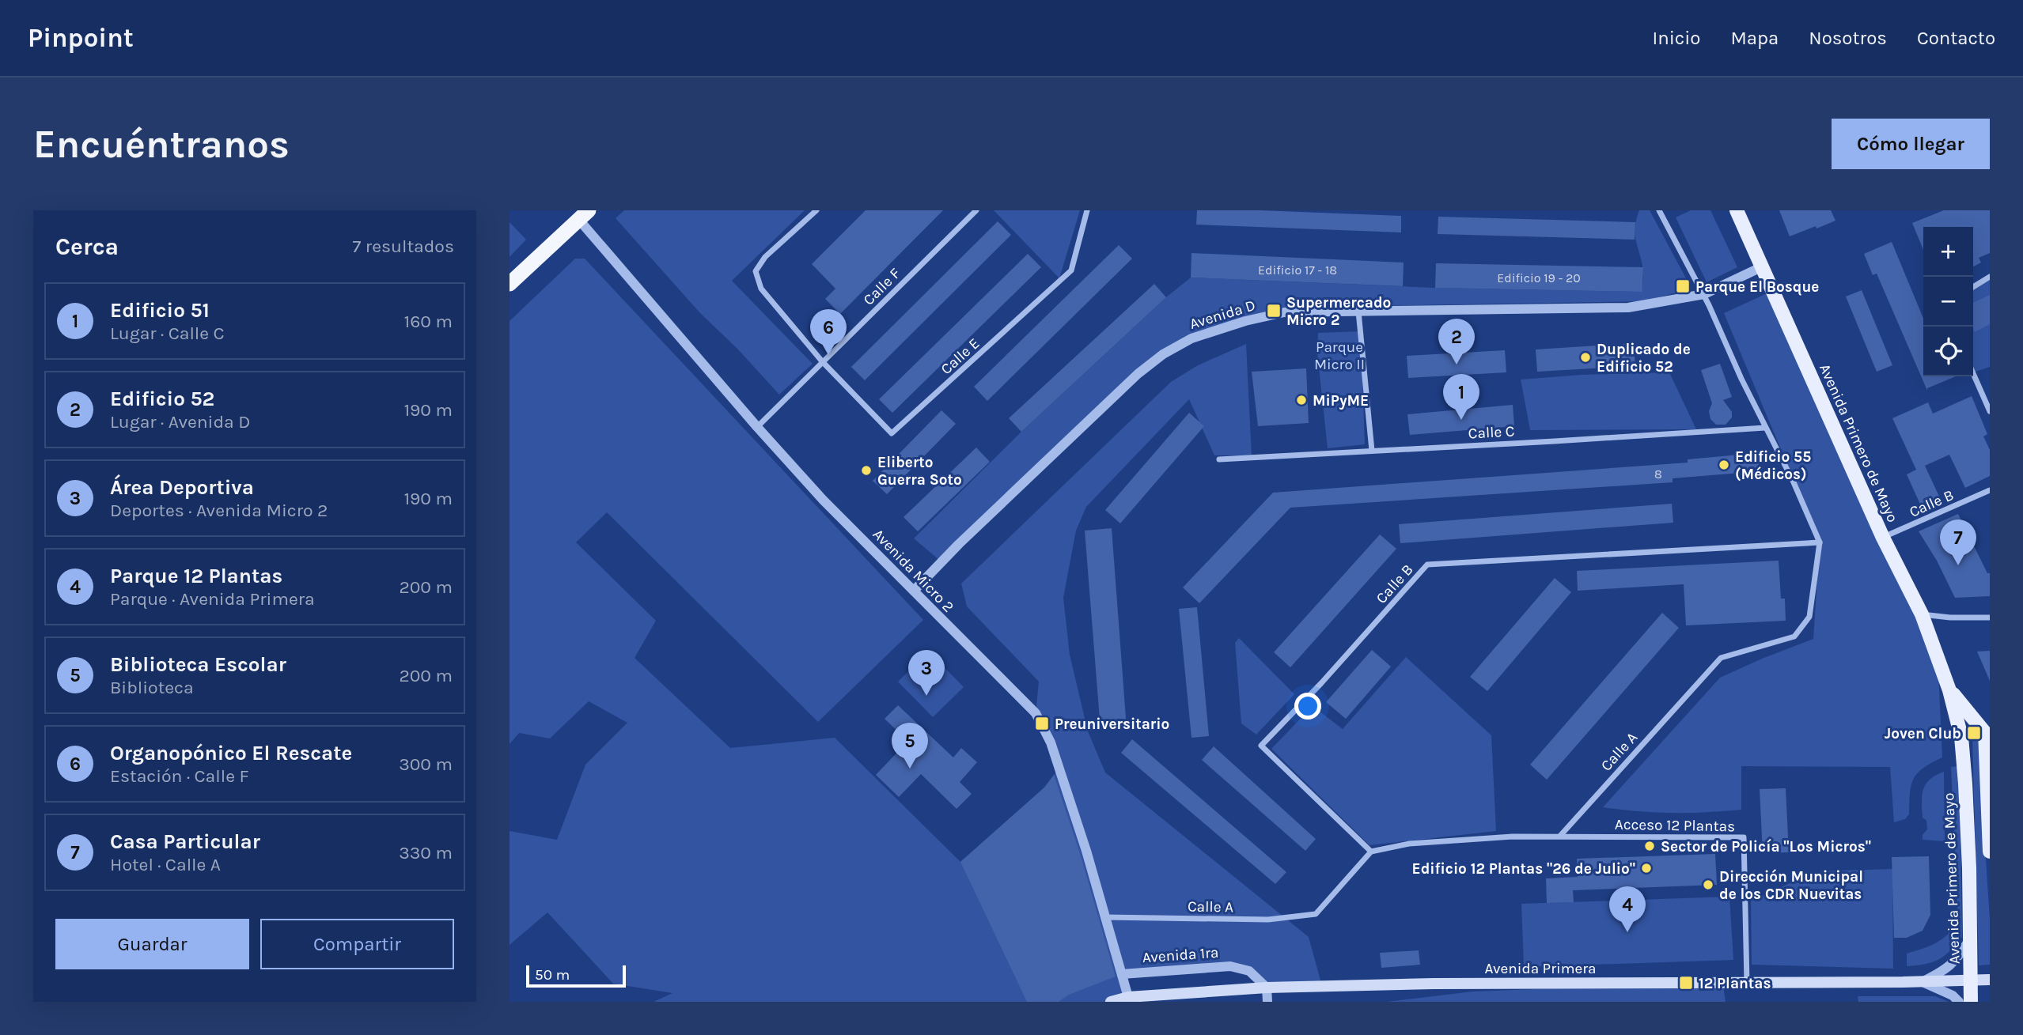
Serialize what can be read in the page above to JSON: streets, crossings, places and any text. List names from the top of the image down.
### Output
{
  "streets": {
    "main road": ["Avenida Primero de Mayo", "Avenida Primera"],
    "street": [
      "Calle F",
      "Avenida D",
      "Calle E",
      "Calle C",
      "Calle B",
      "Avenida Micro 2",
      "Calle A",
      "Acceso 12 Plantas",
      "Avenida 1ra"
    ]
  },
  "crossings": [
    ["Calle F", "Calle E"],
    ["Calle F", "Avenida Micro 2"],
    ["Avenida D", "Avenida Primero de Mayo"],
    ["Avenida D", "Avenida Micro 2"],
    ["Avenida Primero de Mayo", "Calle B"],
    ["Avenida Primero de Mayo", "Avenida Primera"],
    ["Calle B", "Calle A"],
    ["Avenida Micro 2", "Calle A"],
    ["Avenida Micro 2", "Avenida 1ra"],
    ["Avenida Micro 2", "Avenida Primera"],
    ["Calle A", "Acceso 12 Plantas"],
    ["Acceso 12 Plantas", "Avenida Primera"],
    ["Avenida 1ra", "Avenida Primera"]
  ],
  "parks": ["Parque Micro II"],
  "places": {
    "transit": [
      "Parque El Bosque",
      "Supermercado Micro 2",
      "Preuniversitario",
      "Joven Club",
      "12 Plantas"
    ],
    "other": [
      "Duplicado de Edificio 52",
      "MiPyME",
      "Edificio 55 (Médicos)",
      "Eliberto Guerra Soto",
      "Sector de Policía \"Los Micros\"",
      "Edificio 12 Plantas \"26 de Julio\"",
      "Dirección Municipal de los CDR Nuevitas"
    ]
  },
  "house_numbers": ["Edificio 17 - 18", "Edificio 19 - 20", "8"],
  "scale_bar": "50 m",
  "page": {
    "header": "Pinpoint",
    "nav": [
      "Inicio",
      "Mapa",
      "Nosotros",
      "Contacto"
    ],
    "buttons": [
      "Cómo llegar",
      ["Guardar", "Compartir"]
    ],
    "title": "Encuéntranos",
    "heading": ["Cerca", "7 resultados"],
    "map_buttons": ["+", "−"],
    "list": [
      {
        "mark": "1",
        "name": "Edificio 51",
        "note": "Lugar · Calle C",
        "value": "160 m"
      },
      {
        "mark": "2",
        "name": "Edificio 52",
        "note": "Lugar · Avenida D",
        "value": "190 m"
      },
      {
        "mark": "3",
        "name": "Área Deportiva",
        "note": "Deportes · Avenida Micro 2",
        "value": "190 m"
      },
      {
        "mark": "4",
        "name": "Parque 12 Plantas",
        "note": "Parque · Avenida Primera",
        "value": "200 m"
      },
      {
        "mark": "5",
        "name": "Biblioteca Escolar",
        "note": "Biblioteca",
        "value": "200 m"
      },
      {
        "mark": "6",
        "name": "Organopónico El Rescate",
        "note": "Estación · Calle F",
        "value": "300 m"
      },
      {
        "mark": "7",
        "name": "Casa Particular",
        "note": "Hotel · Calle A",
        "value": "330 m"
      }
    ],
    "pins": [
      "6",
      "2",
      "1",
      "7",
      "3",
      "5",
      "4"
    ],
    "scale": "50 m"
  }
}
